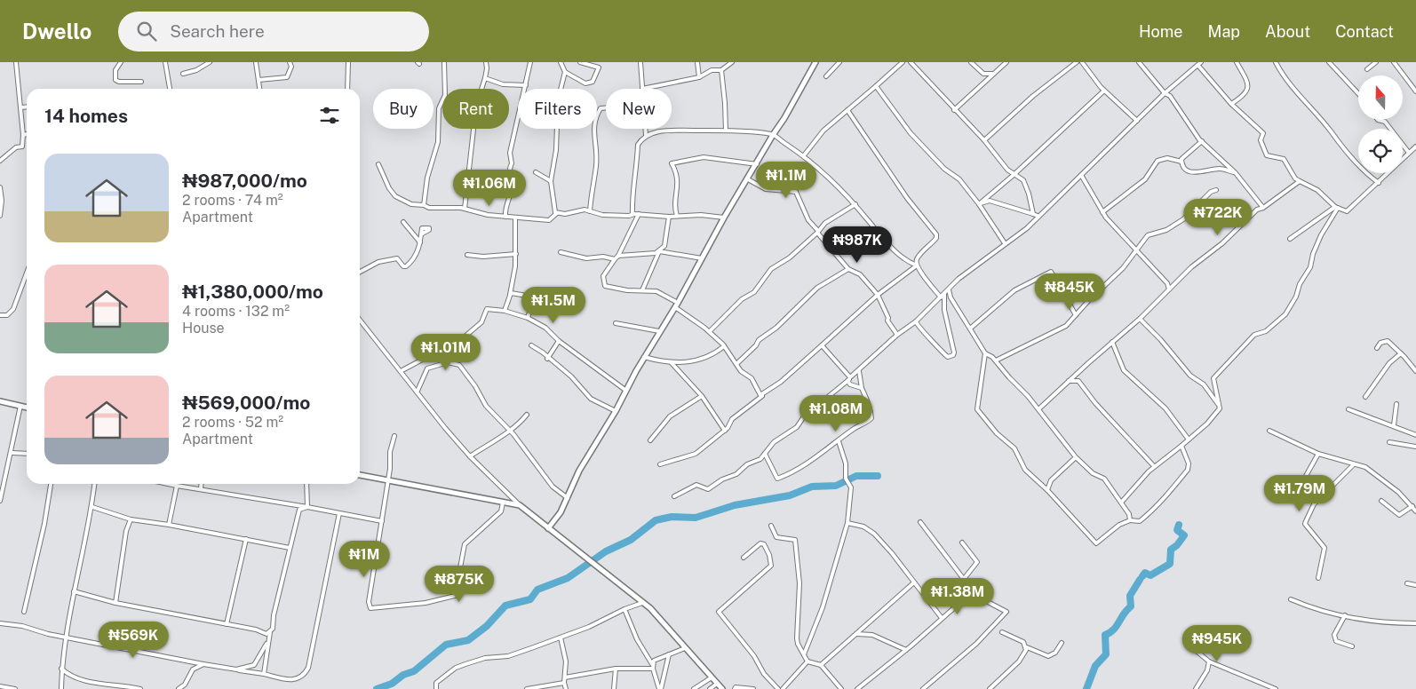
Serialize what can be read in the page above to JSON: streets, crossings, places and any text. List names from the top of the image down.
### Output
{
  "north": "top",
  "page": {
    "header": "Dwello",
    "search": "Search here",
    "nav": [
      "Home",
      "Map",
      "About",
      "Contact"
    ],
    "chip": [
      "Buy",
      "Rent",
      "Filters",
      "New"
    ],
    "heading": "14 homes",
    "list": [
      {
        "name": "₦987,000/mo",
        "note": "2 rooms · 74 m² · Apartment"
      },
      {
        "name": "₦1,380,000/mo",
        "note": "4 rooms · 132 m² · House"
      },
      {
        "name": "₦569,000/mo",
        "note": "2 rooms · 52 m² · Apartment"
      }
    ],
    "price": [
      "₦1.1M",
      "₦1.06M",
      "₦722K",
      "₦987K",
      "₦845K",
      "₦1.5M",
      "₦1.01M",
      "₦1.08M",
      "₦1.79M",
      "₦1M",
      "₦875K",
      "₦1.38M",
      "₦569K",
      "₦945K"
    ]
  }
}
